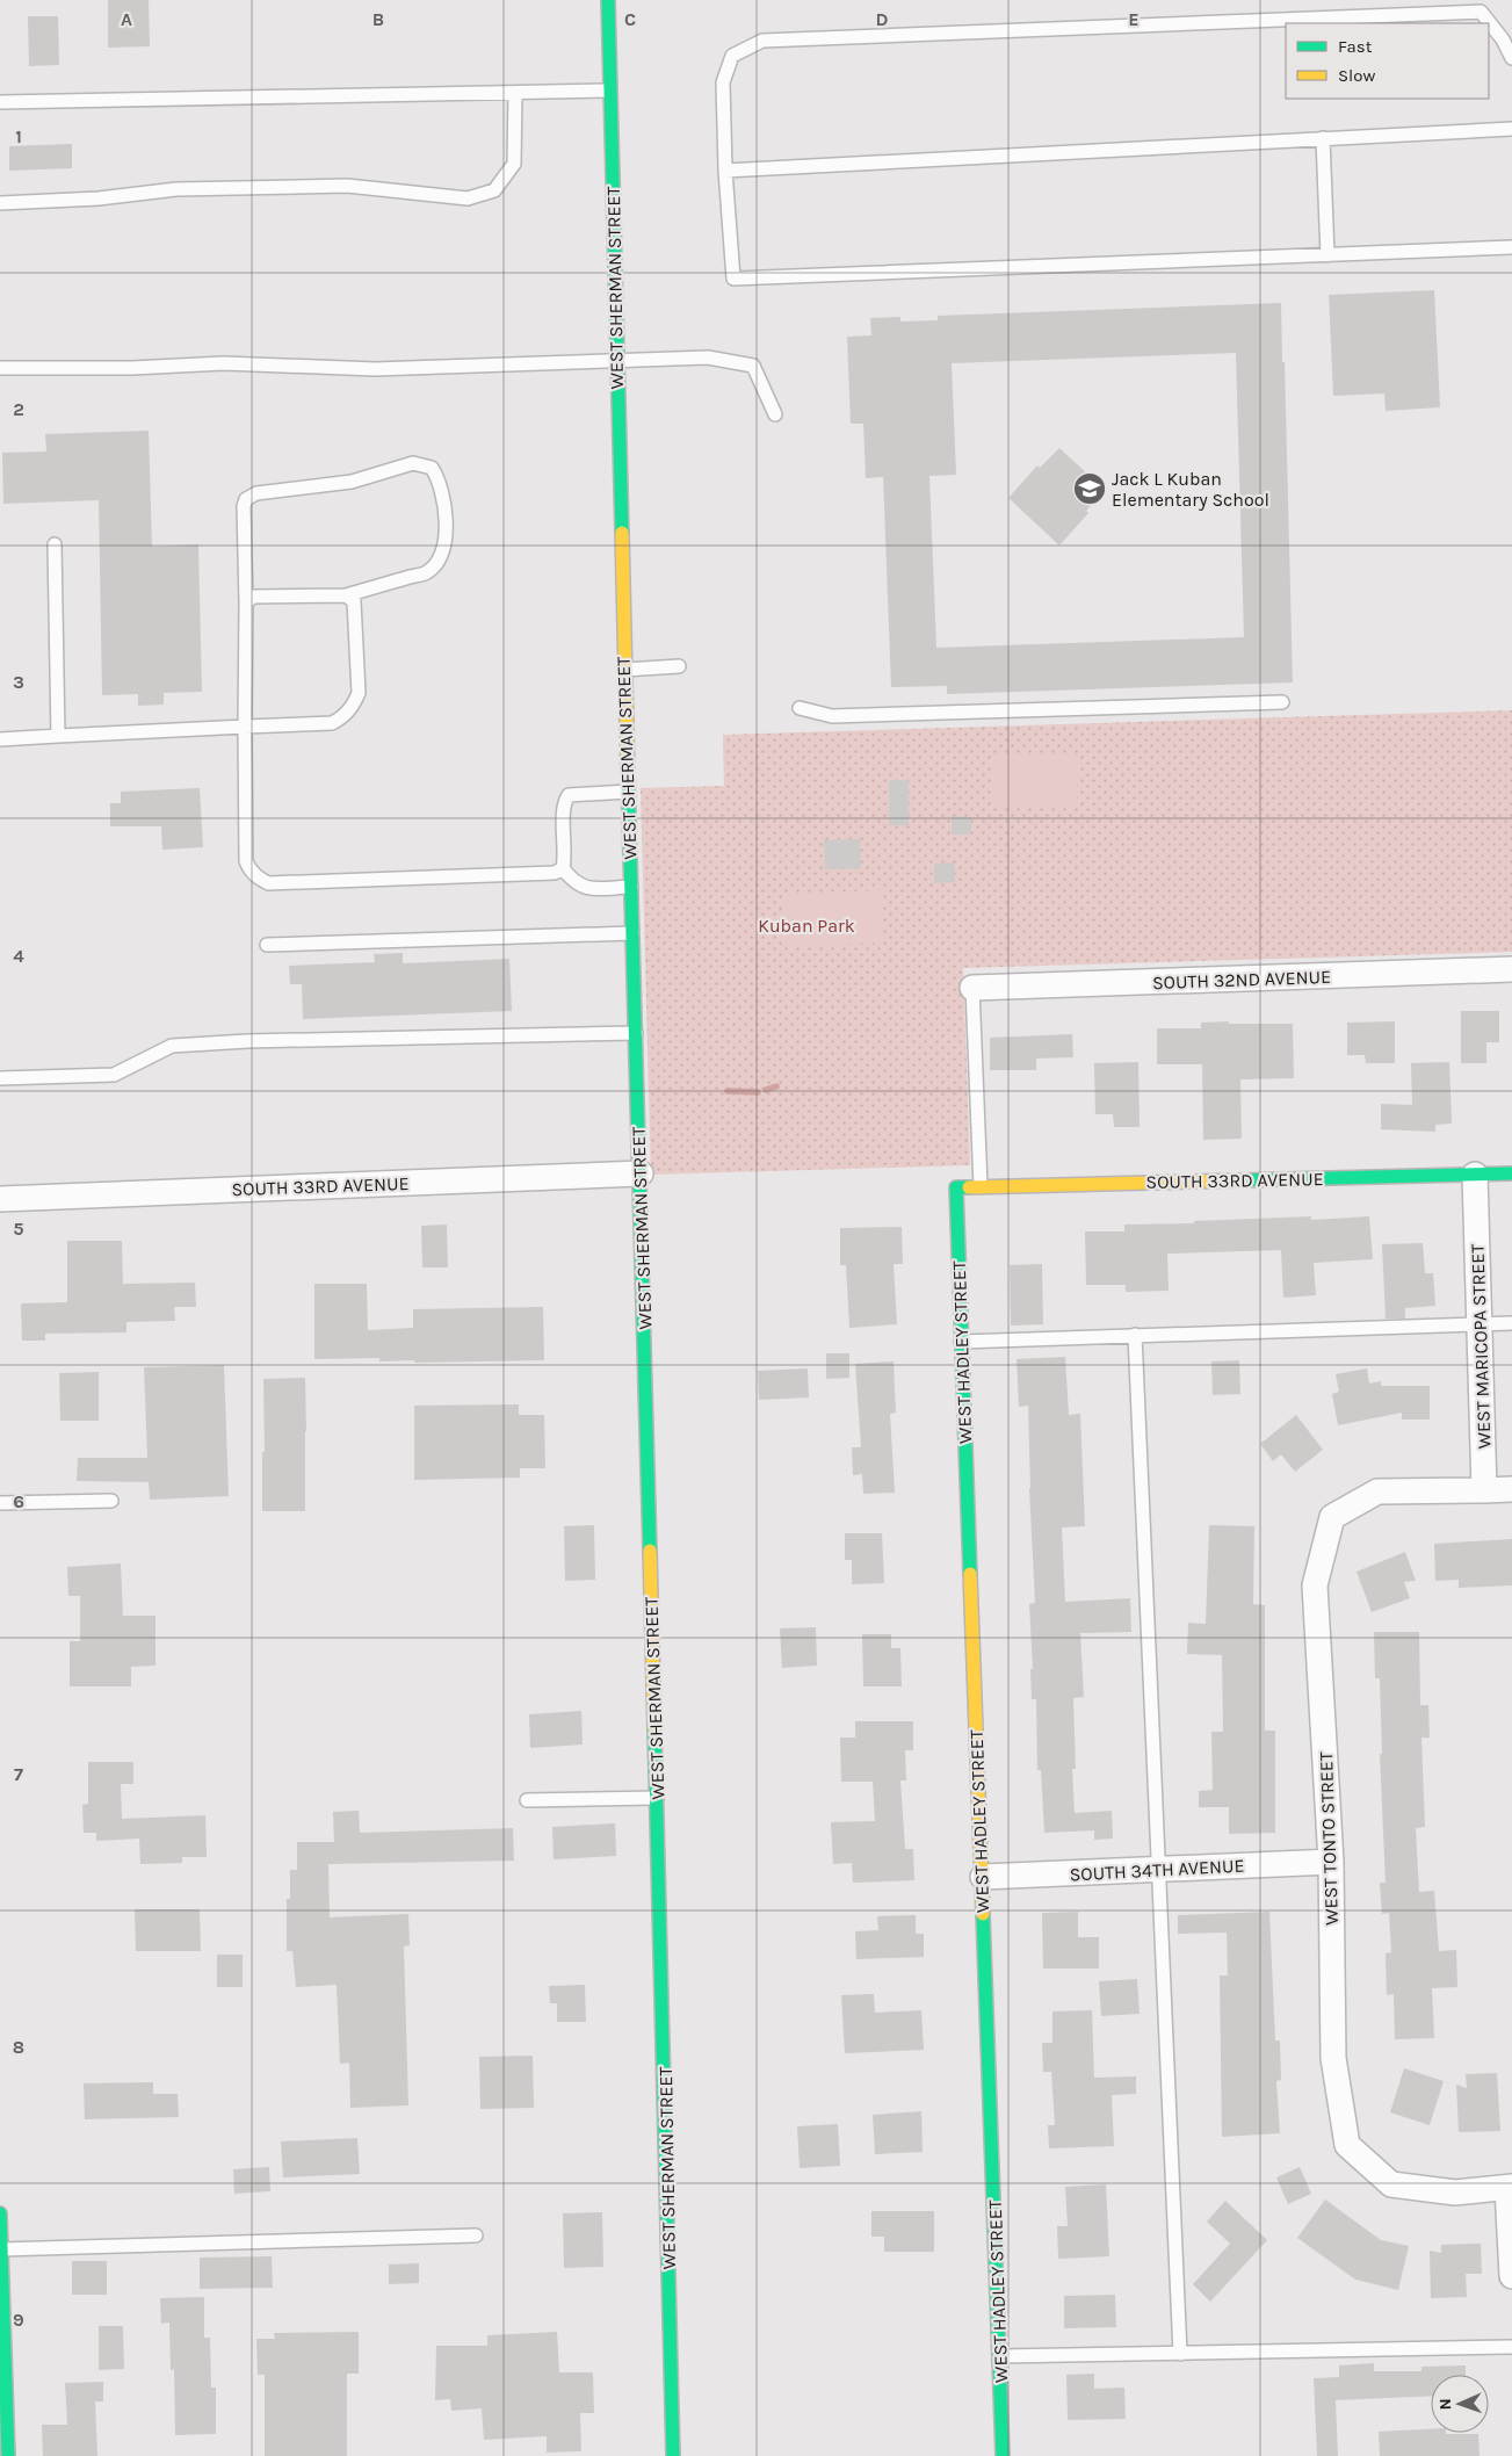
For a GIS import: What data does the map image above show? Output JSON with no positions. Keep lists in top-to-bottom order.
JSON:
{
  "streets": {
    "street": [
      "WEST SHERMAN STREET",
      "SOUTH 32ND AVENUE",
      "SOUTH 33RD AVENUE",
      "WEST MARICOPA STREET",
      "WEST HADLEY STREET",
      "WEST TONTO STREET",
      "SOUTH 34TH AVENUE"
    ]
  },
  "crossings": [
    ["WEST SHERMAN STREET", "SOUTH 33RD AVENUE"],
    ["SOUTH 33RD AVENUE", "WEST MARICOPA STREET"],
    ["SOUTH 33RD AVENUE", "WEST HADLEY STREET"],
    ["WEST MARICOPA STREET", "WEST TONTO STREET"],
    ["WEST HADLEY STREET", "SOUTH 34TH AVENUE"],
    ["WEST TONTO STREET", "SOUTH 34TH AVENUE"]
  ],
  "parks": ["Kuban Park"],
  "places": {
    "school or university": ["Jack L Kuban Elementary School"]
  },
  "legend": ["Fast", "Slow"],
  "north": "left",
  "grid": {
    "columns": [
      "A",
      "B",
      "C",
      "D",
      "E"
    ],
    "rows": [
      "1",
      "2",
      "3",
      "4",
      "5",
      "6",
      "7",
      "8",
      "9"
    ]
  }
}
